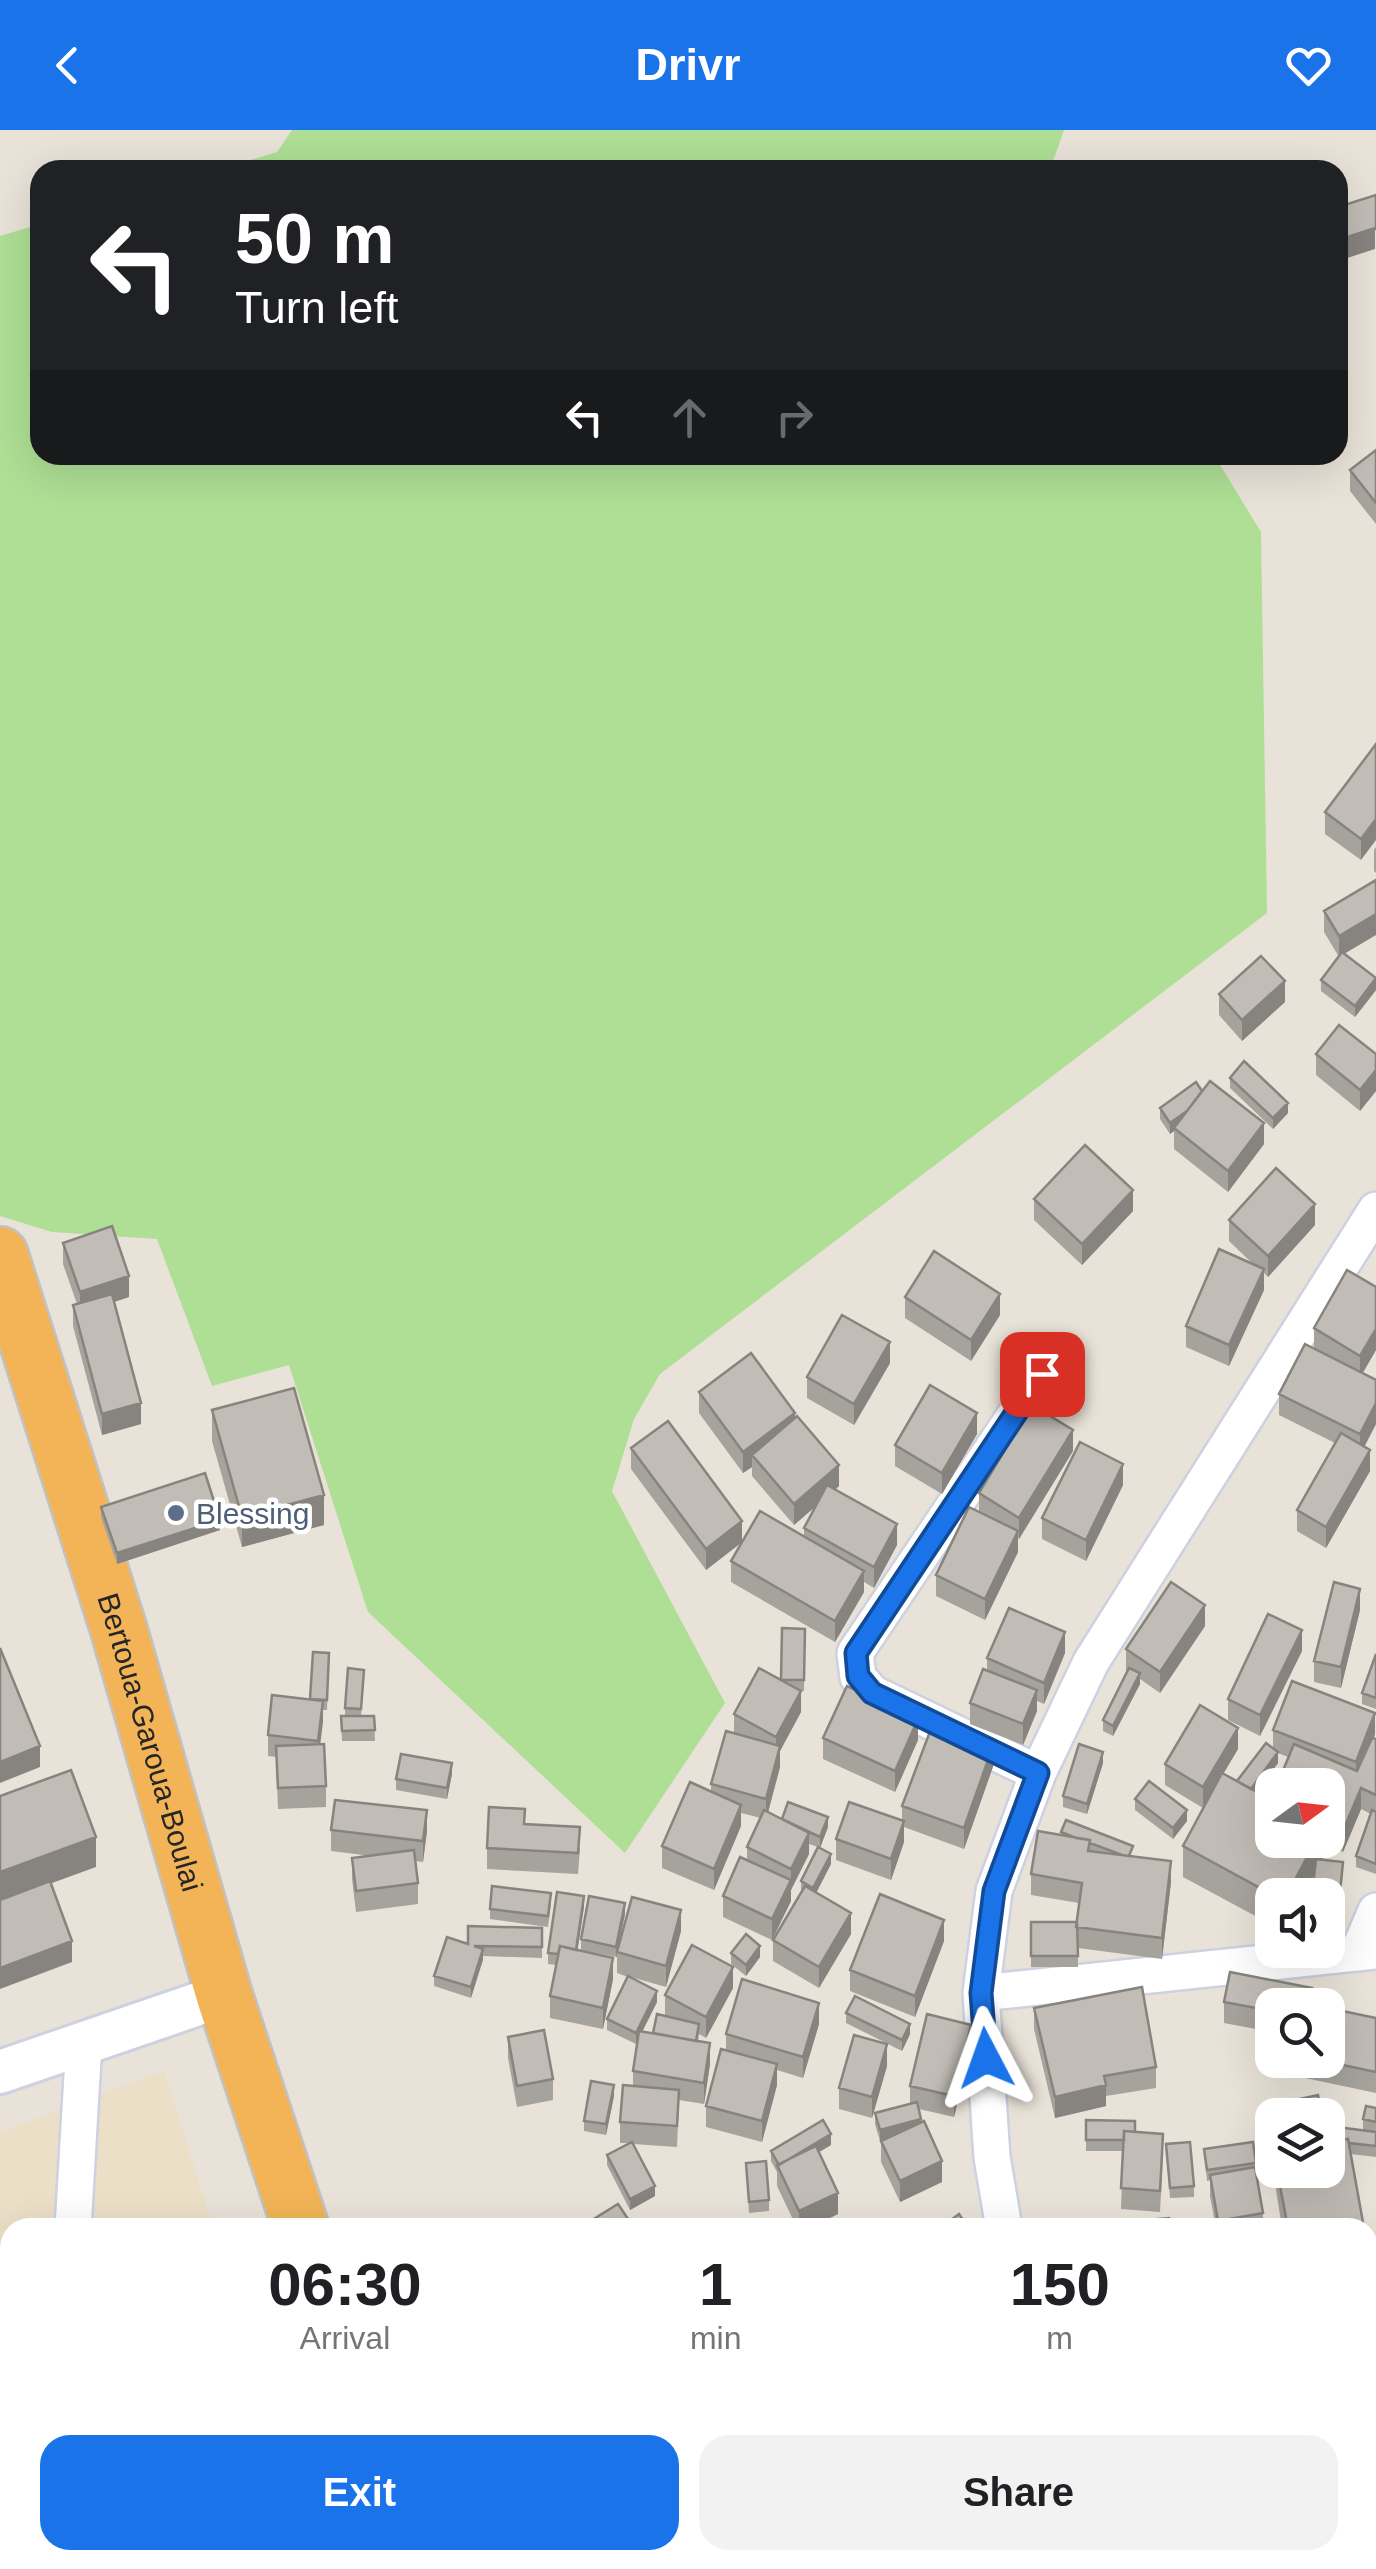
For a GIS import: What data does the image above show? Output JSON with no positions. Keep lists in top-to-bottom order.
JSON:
{
  "streets": {
    "highway": ["Bertoua-Garoua-Boulai"]
  },
  "places": ["Blessing"],
  "north": "right",
  "page": {
    "header": "Drivr",
    "turn": ["50 m", "Turn left"],
    "eta": [
      "06:30",
      "Arrival",
      "1",
      "min",
      "150",
      "m"
    ],
    "buttons": ["Exit", "Share"]
  }
}
